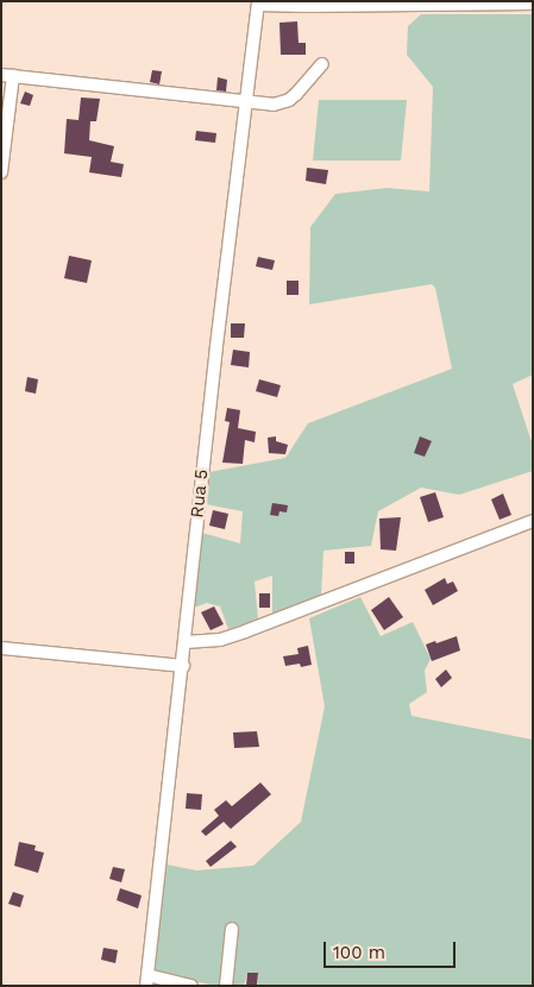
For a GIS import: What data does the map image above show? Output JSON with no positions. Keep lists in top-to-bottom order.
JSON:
{
  "streets": {
    "street": ["Rua 5"]
  },
  "scale_bar": "100 m"
}
